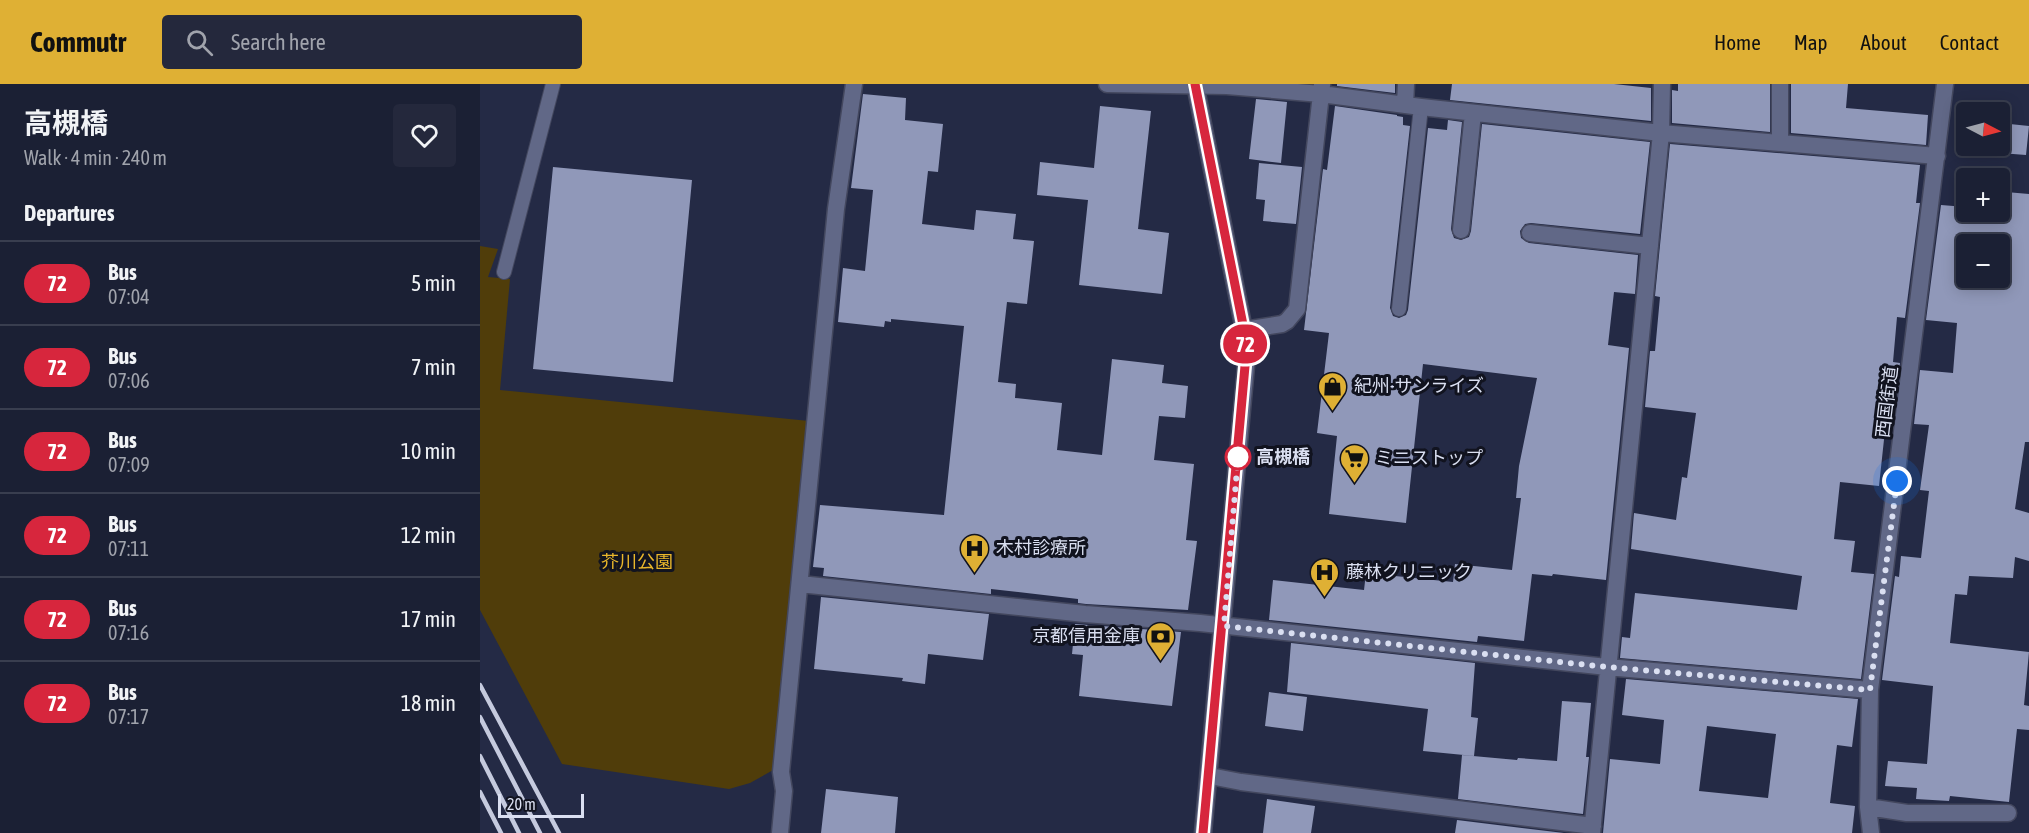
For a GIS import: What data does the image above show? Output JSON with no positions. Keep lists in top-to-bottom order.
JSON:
{
  "streets": {
    "street": ["西国街道"]
  },
  "parks": ["芥川公園"],
  "places": {
    "shop": ["紀州-サンライズ"],
    "other": ["高槻橋"],
    "supermarket": ["ミニストップ"],
    "hospital": ["木村診療所", "藤林クリニック"],
    "bank": ["京都信用金庫"]
  },
  "lines": ["bus line 72"],
  "scale_bar": "20 m",
  "north": "right",
  "page": {
    "header": "Commutr",
    "search": "Search here",
    "nav": [
      "Home",
      "Map",
      "About",
      "Contact"
    ],
    "heading": [
      ["高槻橋", "Walk · 4 min · 240 m"],
      "Departures"
    ],
    "on_map": "72",
    "map_buttons": ["+", "−"],
    "list": [
      {
        "mark": "72",
        "name": "Bus",
        "note": "07:04",
        "value": "5 min"
      },
      {
        "mark": "72",
        "name": "Bus",
        "note": "07:06",
        "value": "7 min"
      },
      {
        "mark": "72",
        "name": "Bus",
        "note": "07:09",
        "value": "10 min"
      },
      {
        "mark": "72",
        "name": "Bus",
        "note": "07:11",
        "value": "12 min"
      },
      {
        "mark": "72",
        "name": "Bus",
        "note": "07:16",
        "value": "17 min"
      },
      {
        "mark": "72",
        "name": "Bus",
        "note": "07:17",
        "value": "18 min"
      }
    ],
    "scale": "20 m"
  }
}
